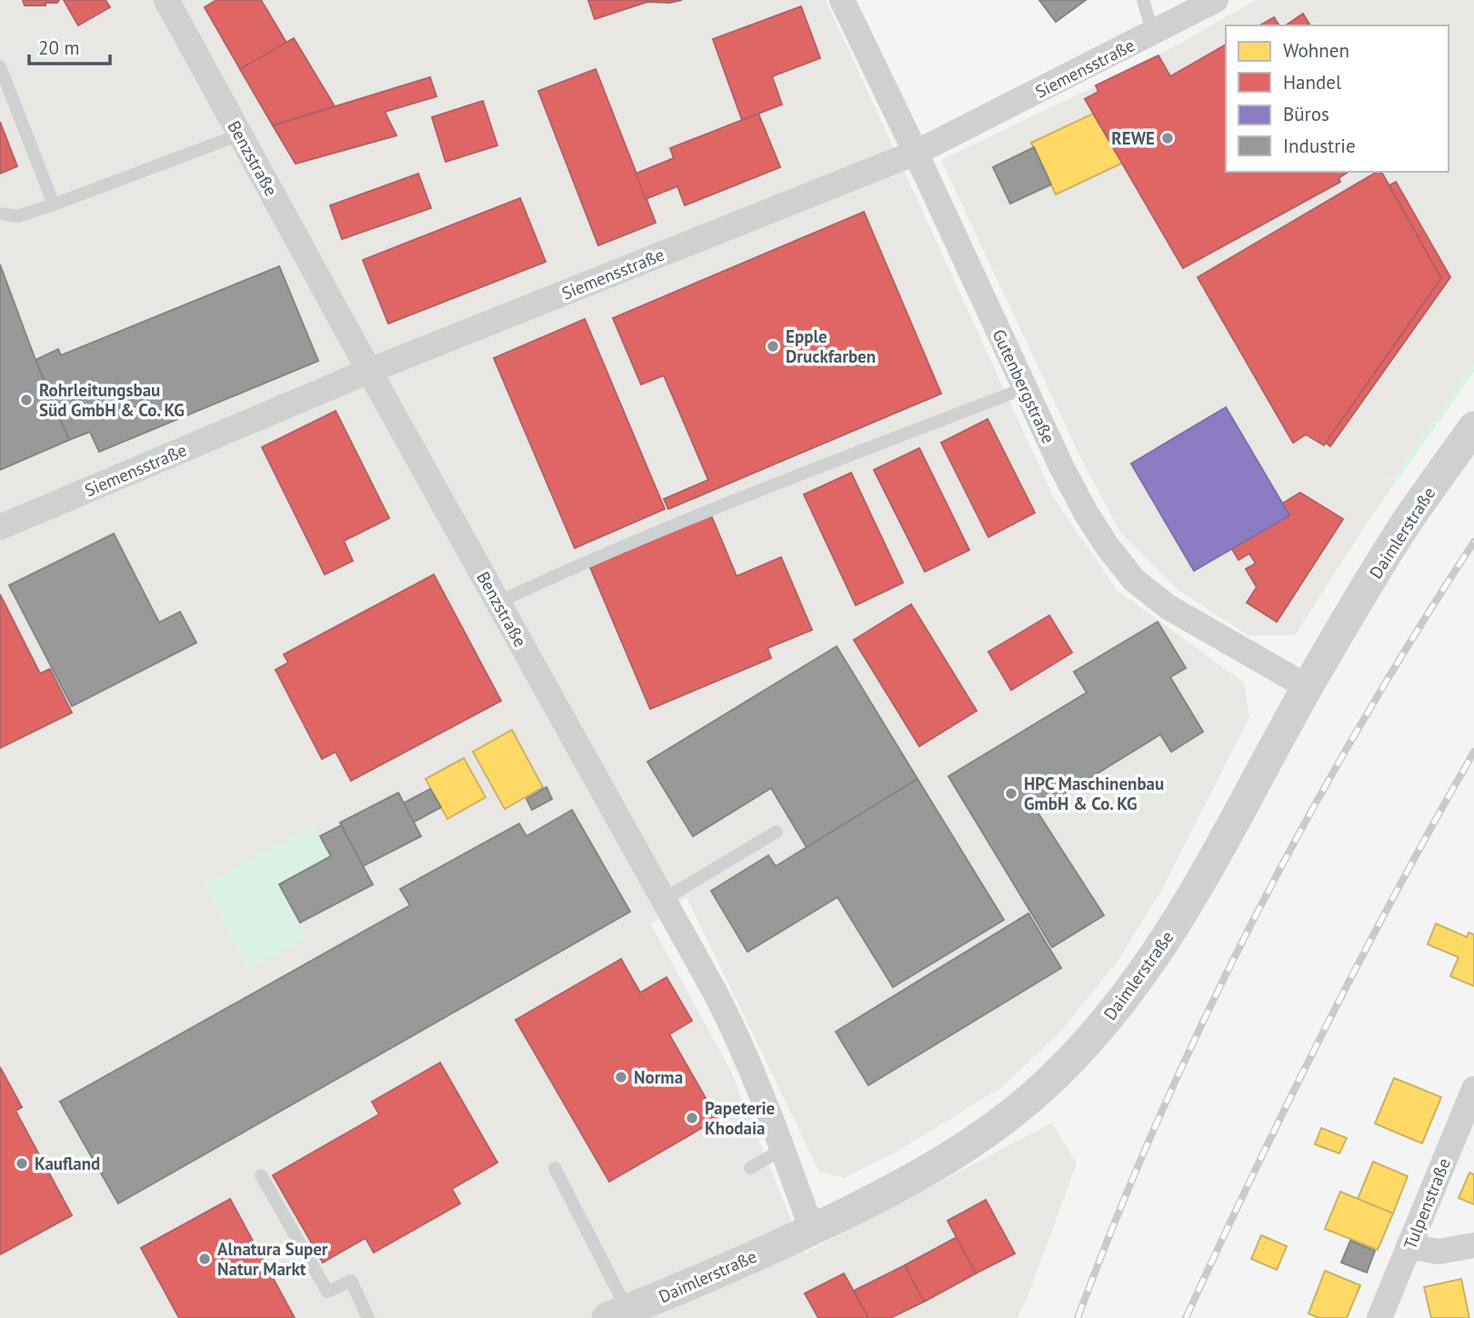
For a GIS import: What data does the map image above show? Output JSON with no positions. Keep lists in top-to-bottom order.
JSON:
{
  "streets": {
    "street": [
      "Siemensstraße",
      "Benzstraße",
      "Gutenbergstraße",
      "Daimlerstraße",
      "Tulpenstraße"
    ]
  },
  "crossings": [
    ["Siemensstraße", "Benzstraße"],
    ["Siemensstraße", "Gutenbergstraße"],
    ["Benzstraße", "Daimlerstraße"],
    ["Gutenbergstraße", "Daimlerstraße"]
  ],
  "places": [
    "REWE",
    "Epple Druckfarben",
    "Rohrleitungsbau Süd GmbH & Co. KG",
    "HPC Maschinenbau GmbH & Co. KG",
    "Norma",
    "Papeterie Khodaia",
    "Kaufland",
    "Alnatura Super Natur Markt"
  ],
  "legend": [
    "Wohnen",
    "Handel",
    "Büros",
    "Industrie"
  ],
  "scale_bar": "20 m"
}
